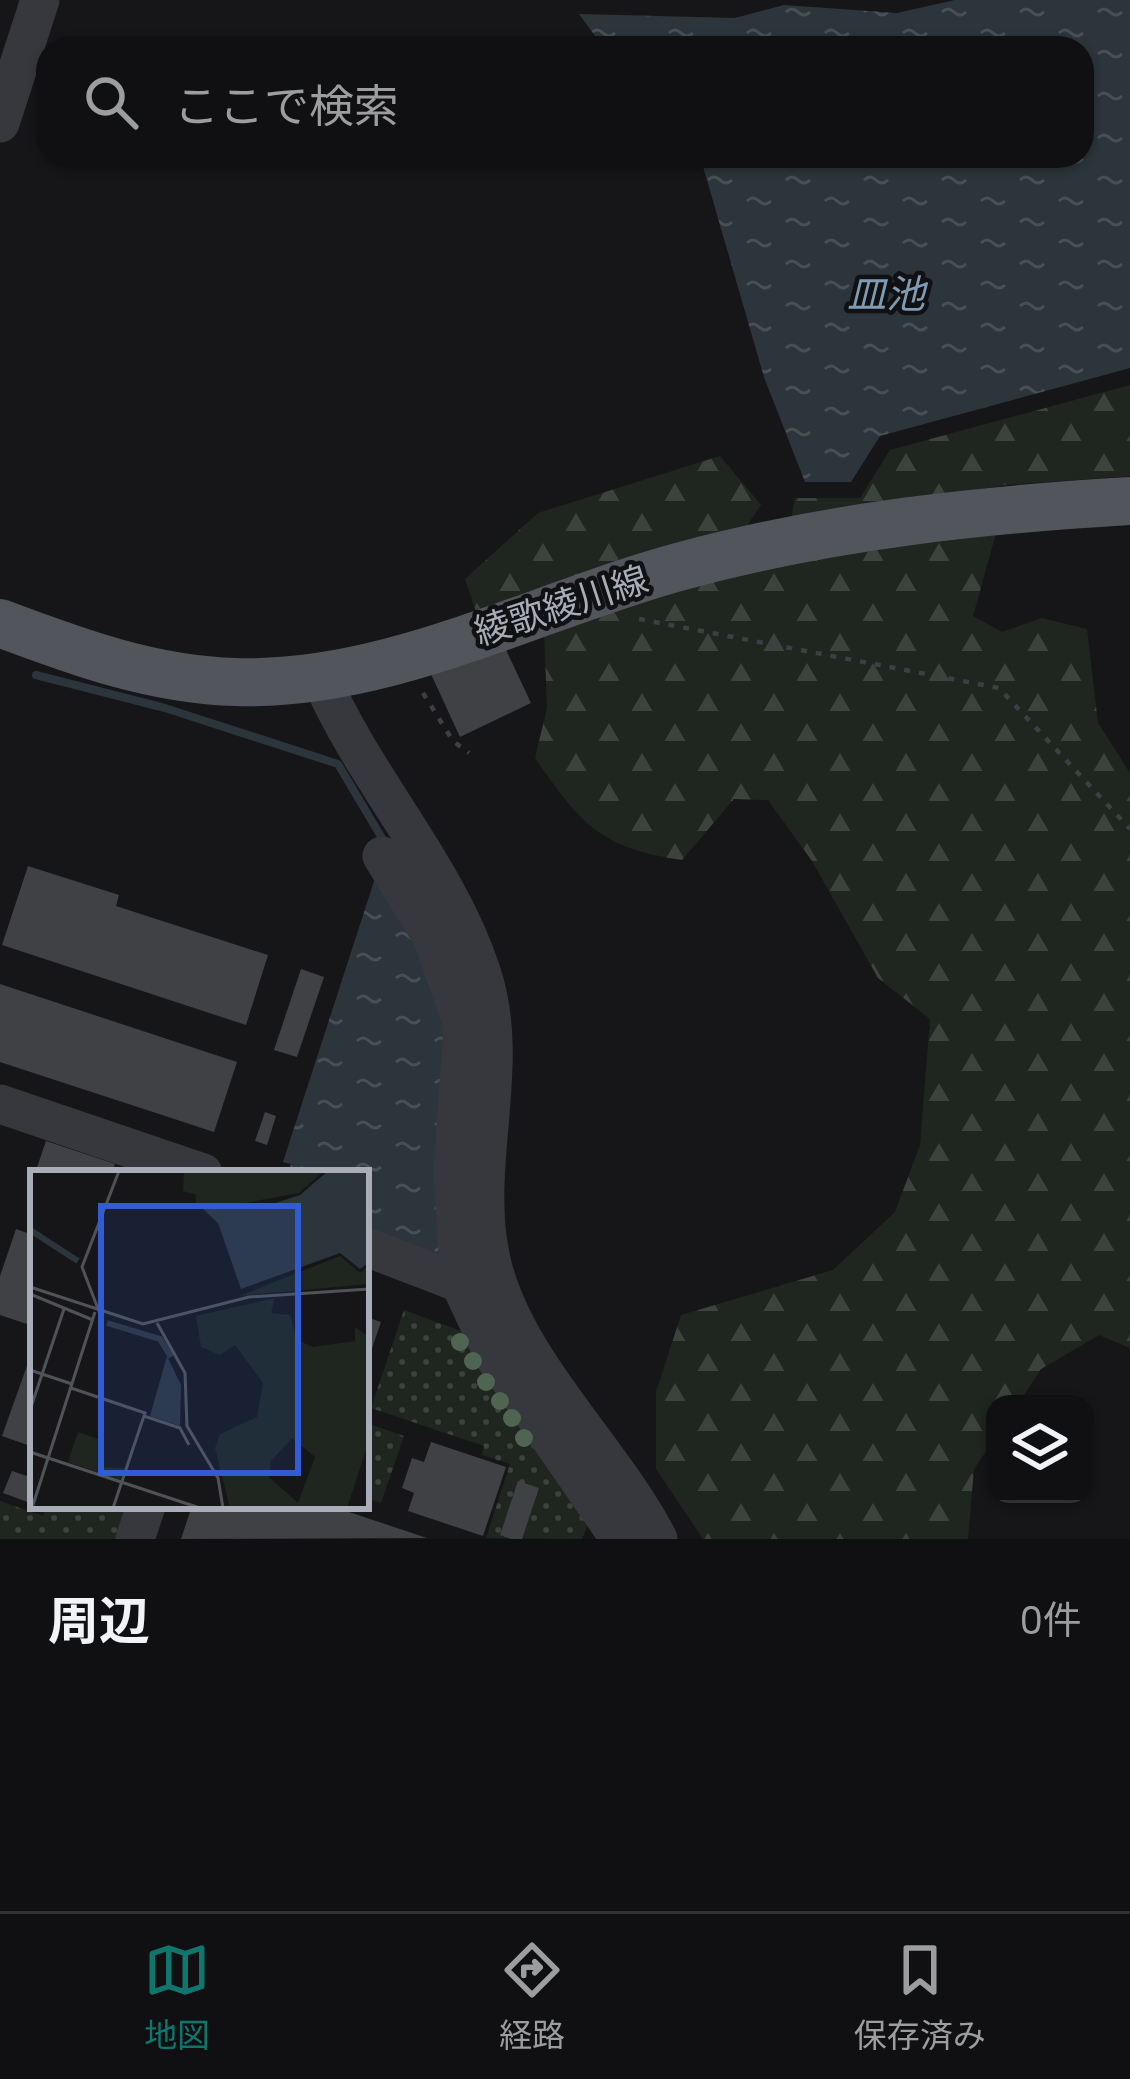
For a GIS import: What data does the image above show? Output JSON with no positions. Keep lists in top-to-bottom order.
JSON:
{
  "streets": {
    "main road": ["綾歌綾川線"]
  },
  "water": ["皿池"],
  "page": {
    "search": "ここで検索",
    "heading": ["周辺", "0件"],
    "nav": ["地図", "経路", "保存済み"]
  }
}
